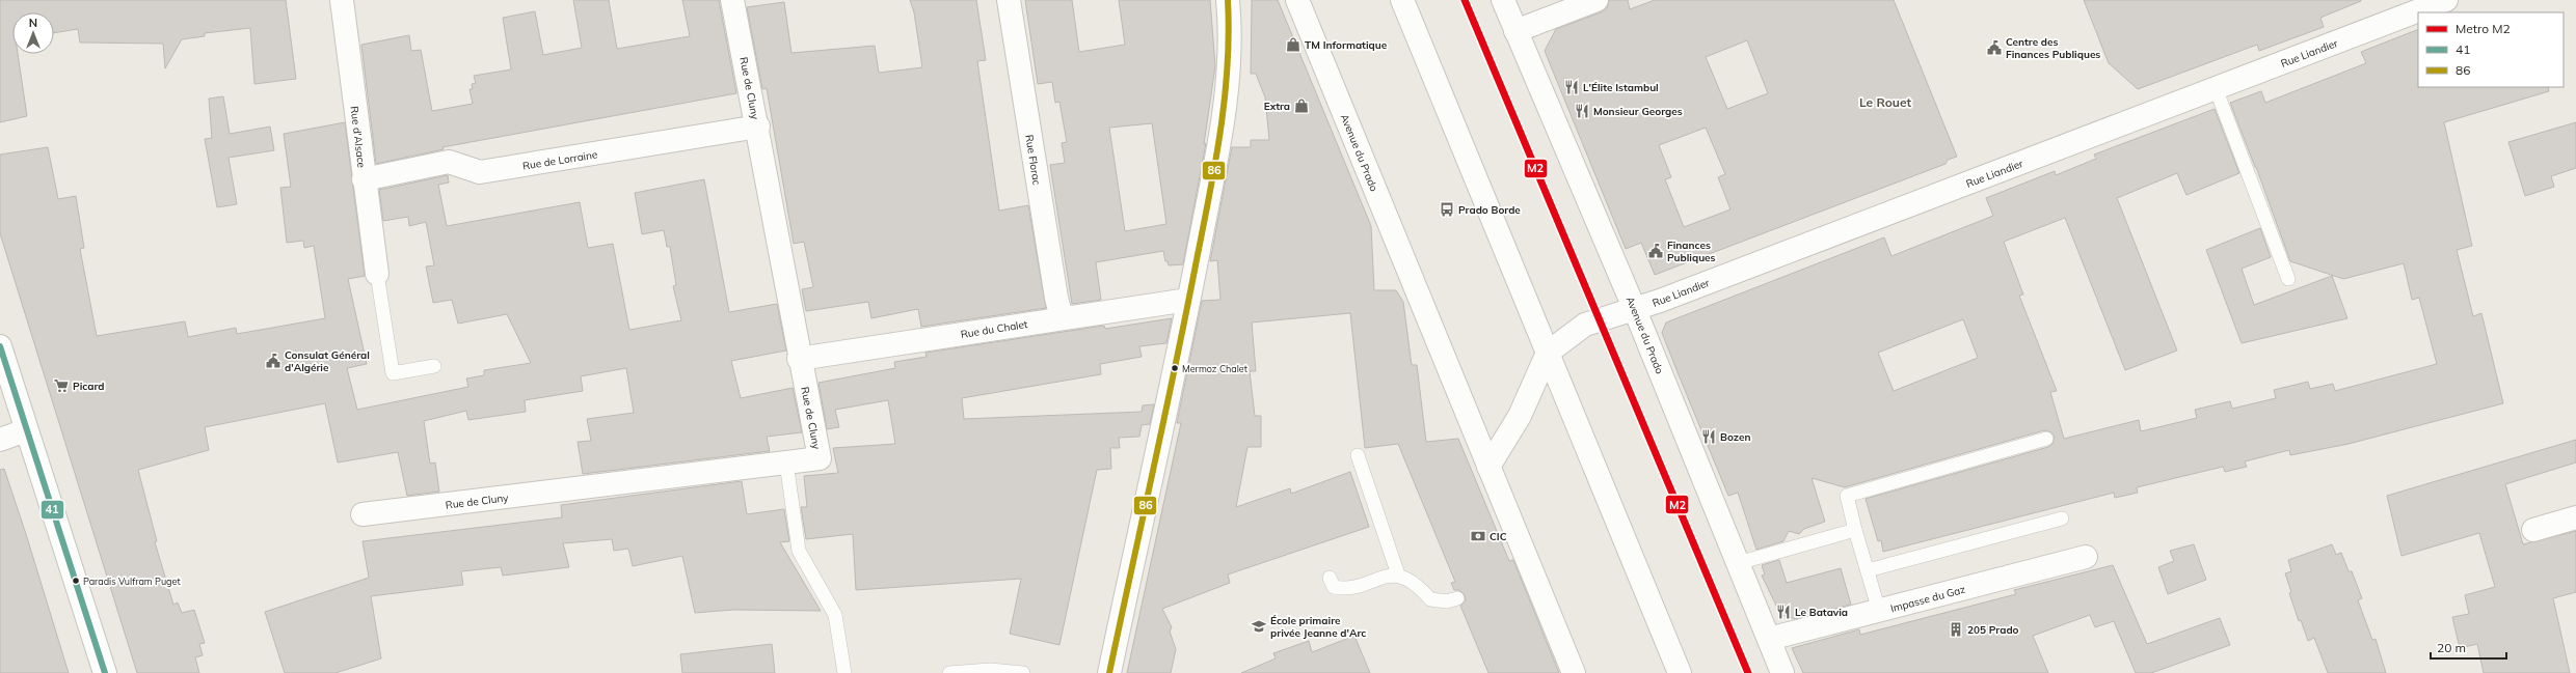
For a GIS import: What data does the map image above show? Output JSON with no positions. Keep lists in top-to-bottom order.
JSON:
{
  "streets": {
    "street": [
      "Rue Liandier",
      "Rue de Cluny",
      "Rue d'Alsace",
      "Avenue du Prado",
      "Rue de Lorraine",
      "Rue Florac",
      "Rue du Chalet",
      "Impasse du Gaz"
    ]
  },
  "crossings": [
    ["Rue Liandier", "Avenue du Prado"],
    ["Rue de Cluny", "Rue de Lorraine"],
    ["Rue de Cluny", "Rue du Chalet"],
    ["Rue d'Alsace", "Rue de Lorraine"],
    ["Avenue du Prado", "Impasse du Gaz"],
    ["Rue Florac", "Rue du Chalet"]
  ],
  "districts": ["Le Rouet"],
  "places": {
    "shop": ["TM Informatique", "Extra"],
    "public building": ["Centre des Finances Publiques", "Finances Publiques", "Consulat Général d'Algérie"],
    "restaurant": [
      "L'Élite Istambul",
      "Monsieur Georges",
      "Bozen",
      "Le Batavia"
    ],
    "bus stop": ["Prado Borde"],
    "other": ["Mermoz Chalet", "Paradis Vulfram Puget"],
    "supermarket": ["Picard"],
    "bank": ["CIC"],
    "school or university": ["École primaire privée Jeanne d'Arc"],
    "building": ["205 Prado"]
  },
  "lines": ["metro line M2", "transit line 86", "transit line 41"],
  "legend": ["Metro M2", "41", "86"],
  "scale_bar": "20 m",
  "north": "top"
}
